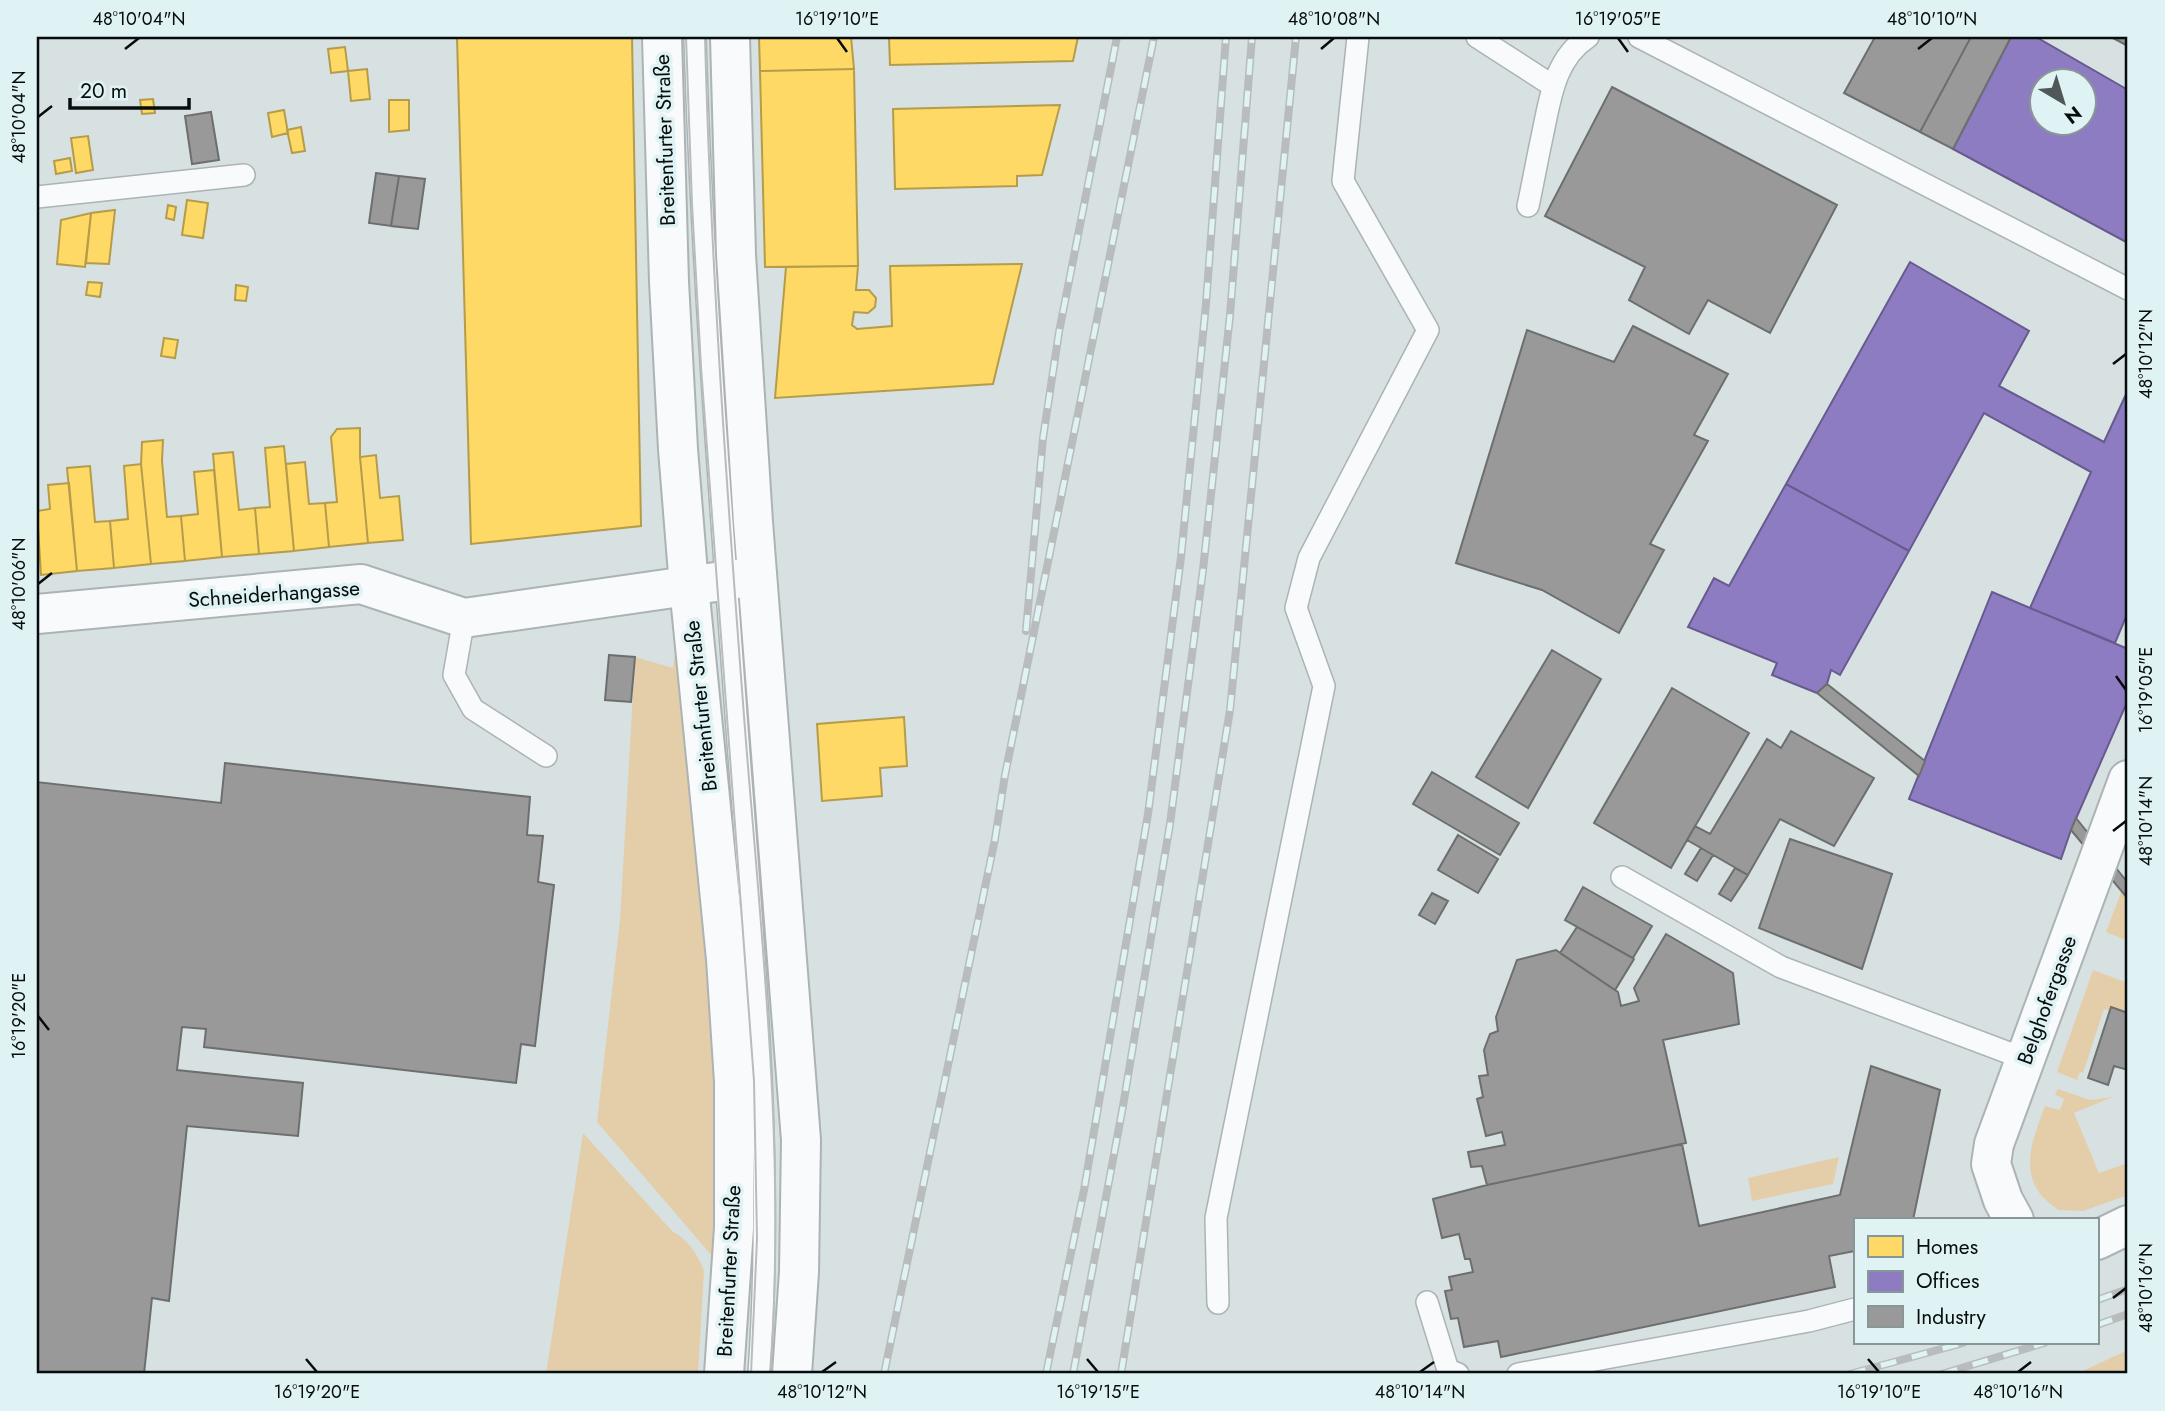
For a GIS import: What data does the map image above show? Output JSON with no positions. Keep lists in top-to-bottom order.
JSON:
{
  "streets": {
    "main road": ["Breitenfurter Straße", "Schneiderhangasse", "Belghofergasse"]
  },
  "crossings": [
    ["Breitenfurter Straße", "Schneiderhangasse"]
  ],
  "legend": ["Homes", "Offices", "Industry"],
  "scale_bar": "20 m",
  "north": "bottom right",
  "coordinates": [
    "48°10'04\"N",
    "16°19'10\"E",
    "48°10'08\"N",
    "16°19'05\"E",
    "48°10'10\"N",
    "48°10'12\"N",
    "48°10'06\"N",
    "48°10'14\"N",
    "16°19'20\"E",
    "48°10'16\"N",
    "16°19'15\"E"
  ]
}
